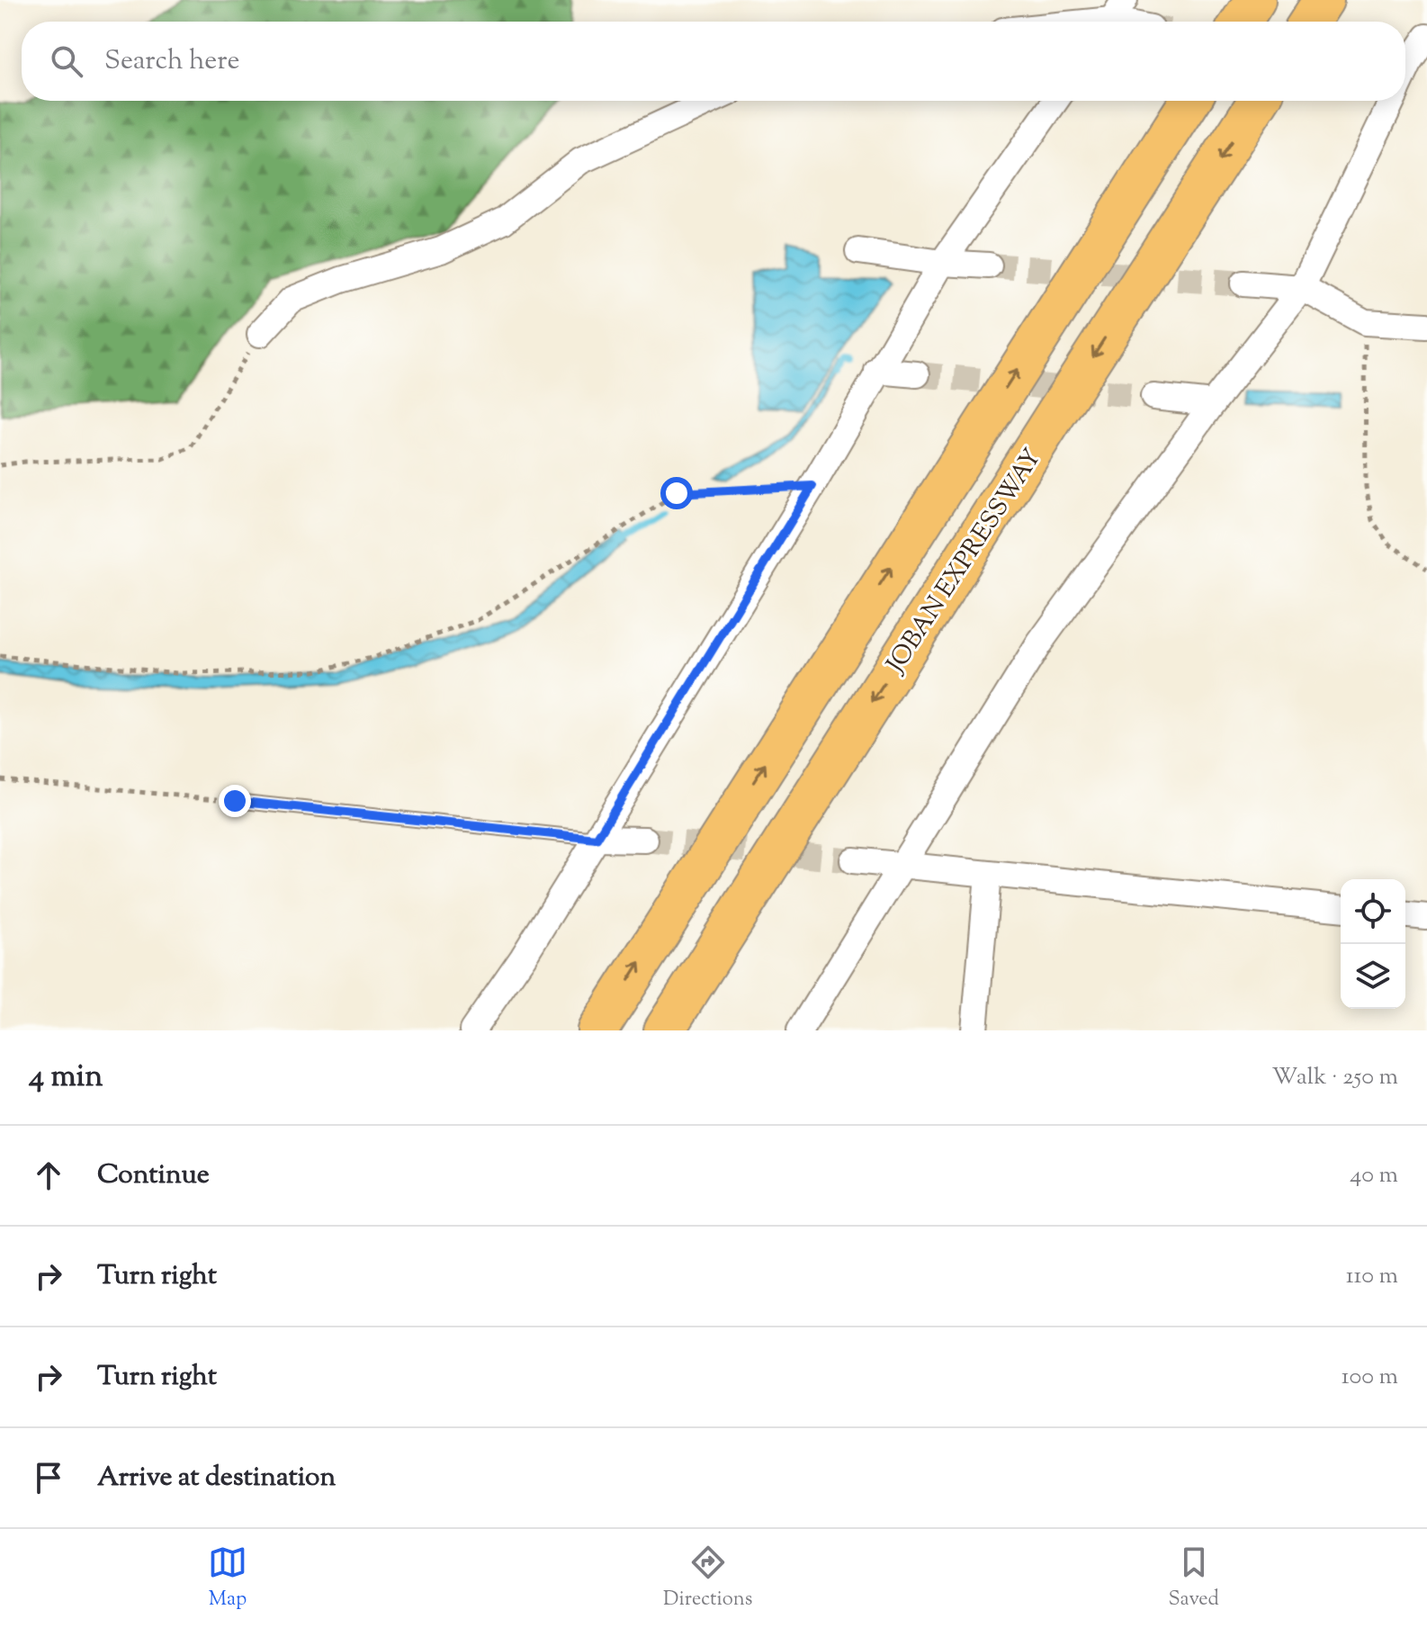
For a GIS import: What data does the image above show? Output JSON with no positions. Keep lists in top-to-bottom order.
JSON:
{
  "streets": {
    "highway": ["JOBAN EXPRESSWAY"]
  },
  "page": {
    "search": "Search here",
    "heading": ["4 min", "Walk · 250 m"],
    "list": [
      ["Continue", "40 m"],
      ["Turn right", "110 m"],
      ["Turn right", "100 m"],
      "Arrive at destination"
    ],
    "nav": ["Map", "Directions", "Saved"]
  }
}
